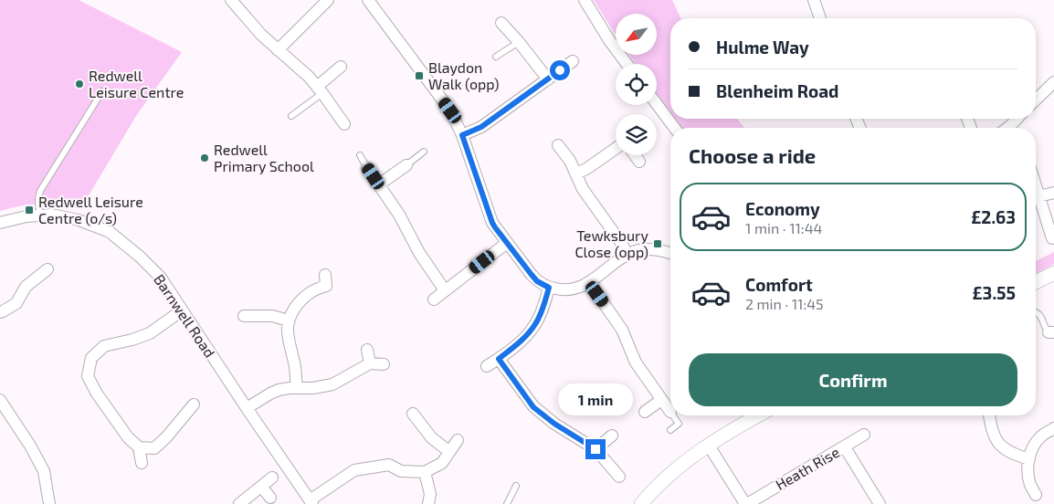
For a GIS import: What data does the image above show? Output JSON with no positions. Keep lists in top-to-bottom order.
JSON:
{
  "streets": {
    "street": ["Barnwell Road", "Heath Rise"]
  },
  "places": {
    "transit": ["Blaydon Walk (opp)", "Redwell Leisure Centre (o/s)", "Tewksbury Close (opp)"],
    "other": ["Redwell Leisure Centre", "Redwell Primary School"]
  },
  "north": "bottom left",
  "page": {
    "banner": ["Hulme Way", "Blenheim Road"],
    "heading": "Choose a ride",
    "list": [
      {
        "name": "Economy",
        "note": "1 min · 11:44",
        "value": "£2.63"
      },
      {
        "name": "Comfort",
        "note": "2 min · 11:45",
        "value": "£3.55"
      }
    ],
    "buttons": "Confirm",
    "bubble": "1 min"
  }
}
